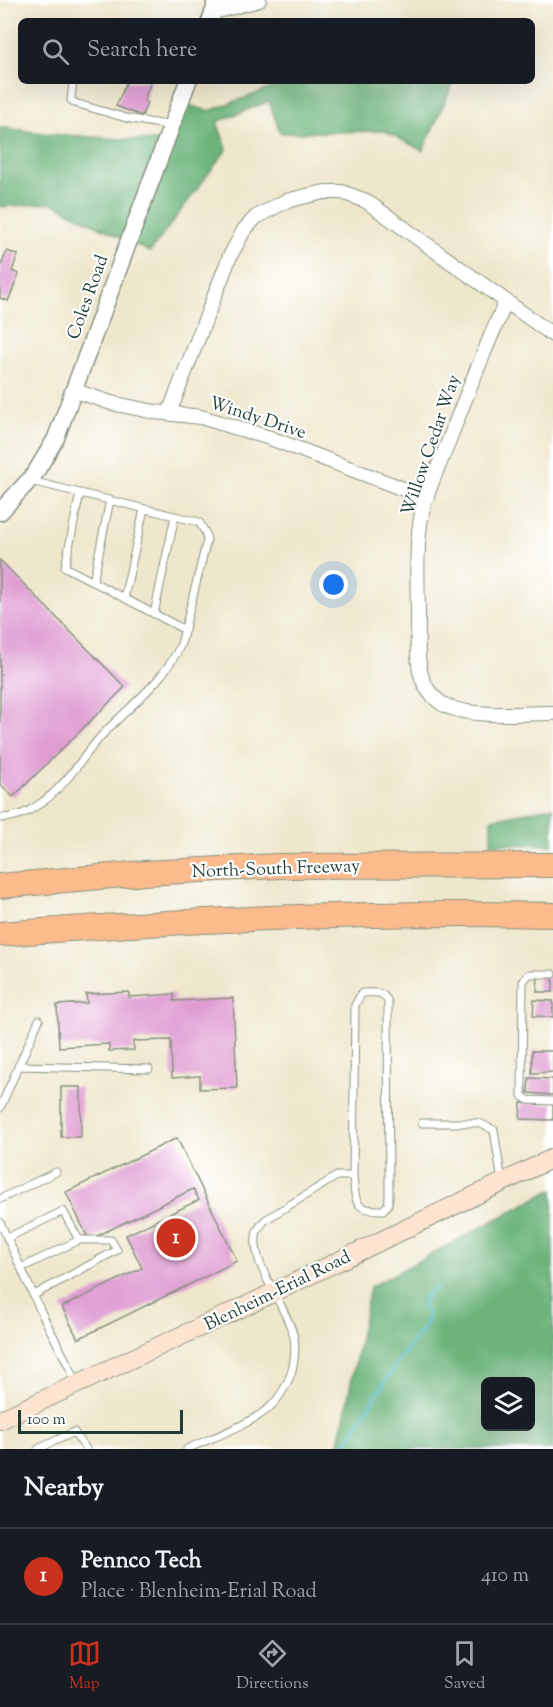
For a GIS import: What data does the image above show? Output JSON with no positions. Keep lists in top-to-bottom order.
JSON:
{
  "streets": {
    "highway": ["North-South Freeway"],
    "main road": ["Blenheim-Erial Road"],
    "street": ["Coles Road", "Windy Drive", "Willow Cedar Way"]
  },
  "crossings": [
    ["Coles Road", "Windy Drive"],
    ["Windy Drive", "Willow Cedar Way"]
  ],
  "scale_bar": "100 m",
  "page": {
    "search": "Search here",
    "pins": "1",
    "scale": "100 m",
    "heading": "Nearby",
    "list": [
      {
        "mark": "1",
        "name": "Pennco Tech",
        "note": "Place · Blenheim-Erial Road",
        "value": "410 m"
      }
    ],
    "nav": ["Map", "Directions", "Saved"]
  }
}
